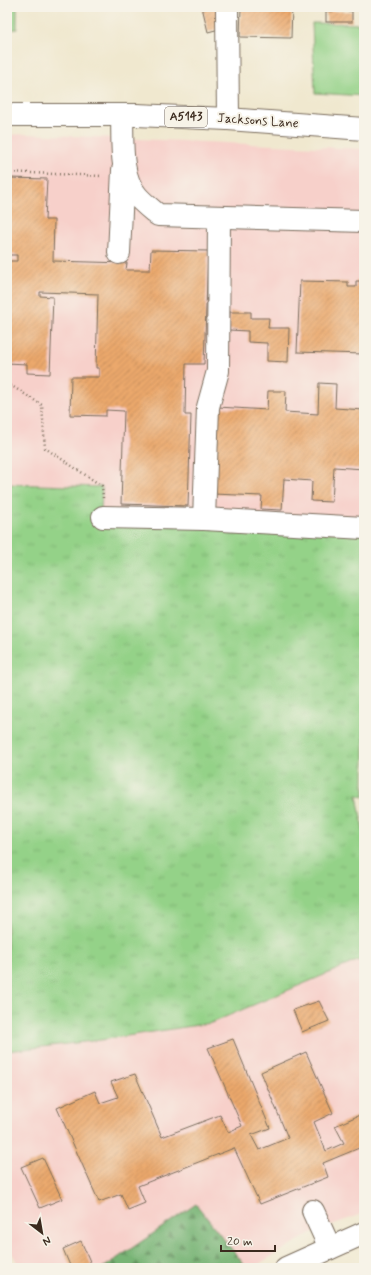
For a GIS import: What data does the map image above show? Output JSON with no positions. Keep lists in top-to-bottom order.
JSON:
{
  "streets": {
    "main road": ["A5143", "Jacksons Lane"]
  },
  "scale_bar": "20 m",
  "north": "bottom right"
}
